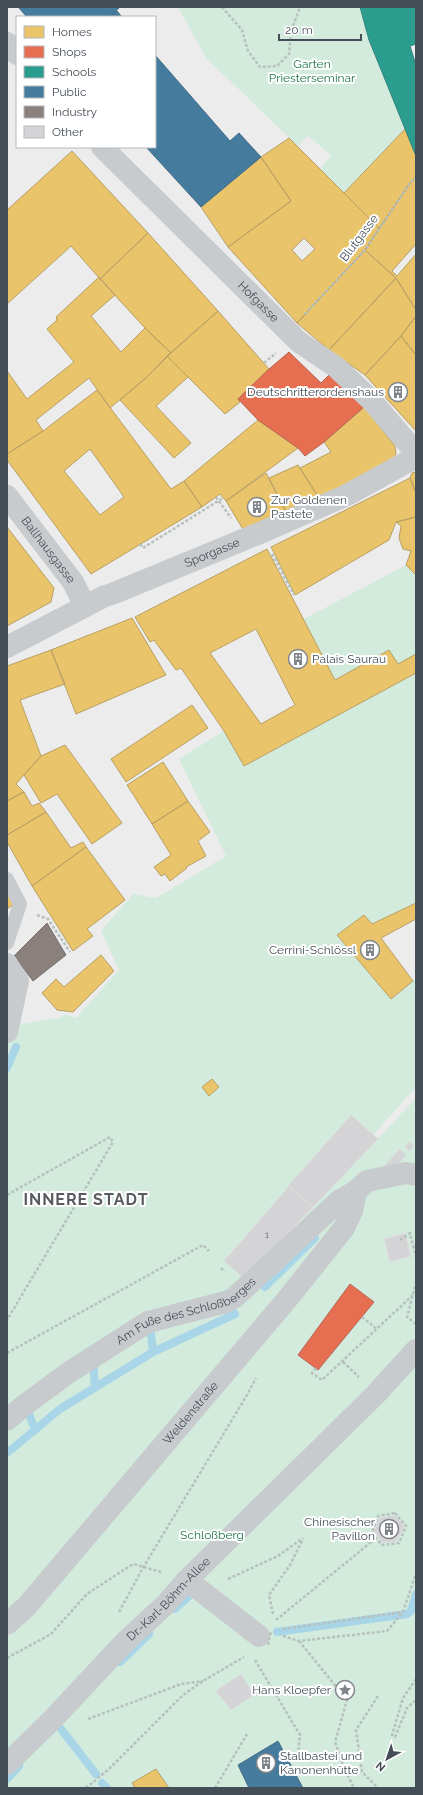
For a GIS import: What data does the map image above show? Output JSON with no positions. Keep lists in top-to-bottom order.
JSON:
{
  "streets": {
    "street": [
      "Hofgasse",
      "Ballhausgasse",
      "Sporgasse",
      "Am Fuße des Schloßberges",
      "Weldenstraße",
      "Dr.-Karl-Böhm-Allee"
    ],
    "path": ["Blutgasse"]
  },
  "crossings": [
    ["Hofgasse", "Sporgasse"],
    ["Ballhausgasse", "Sporgasse"],
    ["Am Fuße des Schloßberges", "Weldenstraße"]
  ],
  "districts": ["INNERE STADT"],
  "parks": ["Garten Priesterseminar", "Schloßberg"],
  "places": {
    "building": [
      "Deutschritterordenshaus",
      "Zur Goldenen Pastete",
      "Palais Saurau",
      "Cerrini-Schlössl",
      "Chinesischer Pavillon",
      "Stallbastei und Kanonenhütte"
    ],
    "place": ["Hans Kloepfer"]
  },
  "house_numbers": ["1"],
  "legend": [
    "Homes",
    "Shops",
    "Schools",
    "Public",
    "Industry",
    "Other"
  ],
  "scale_bar": "20 m",
  "north": "bottom left"
}
